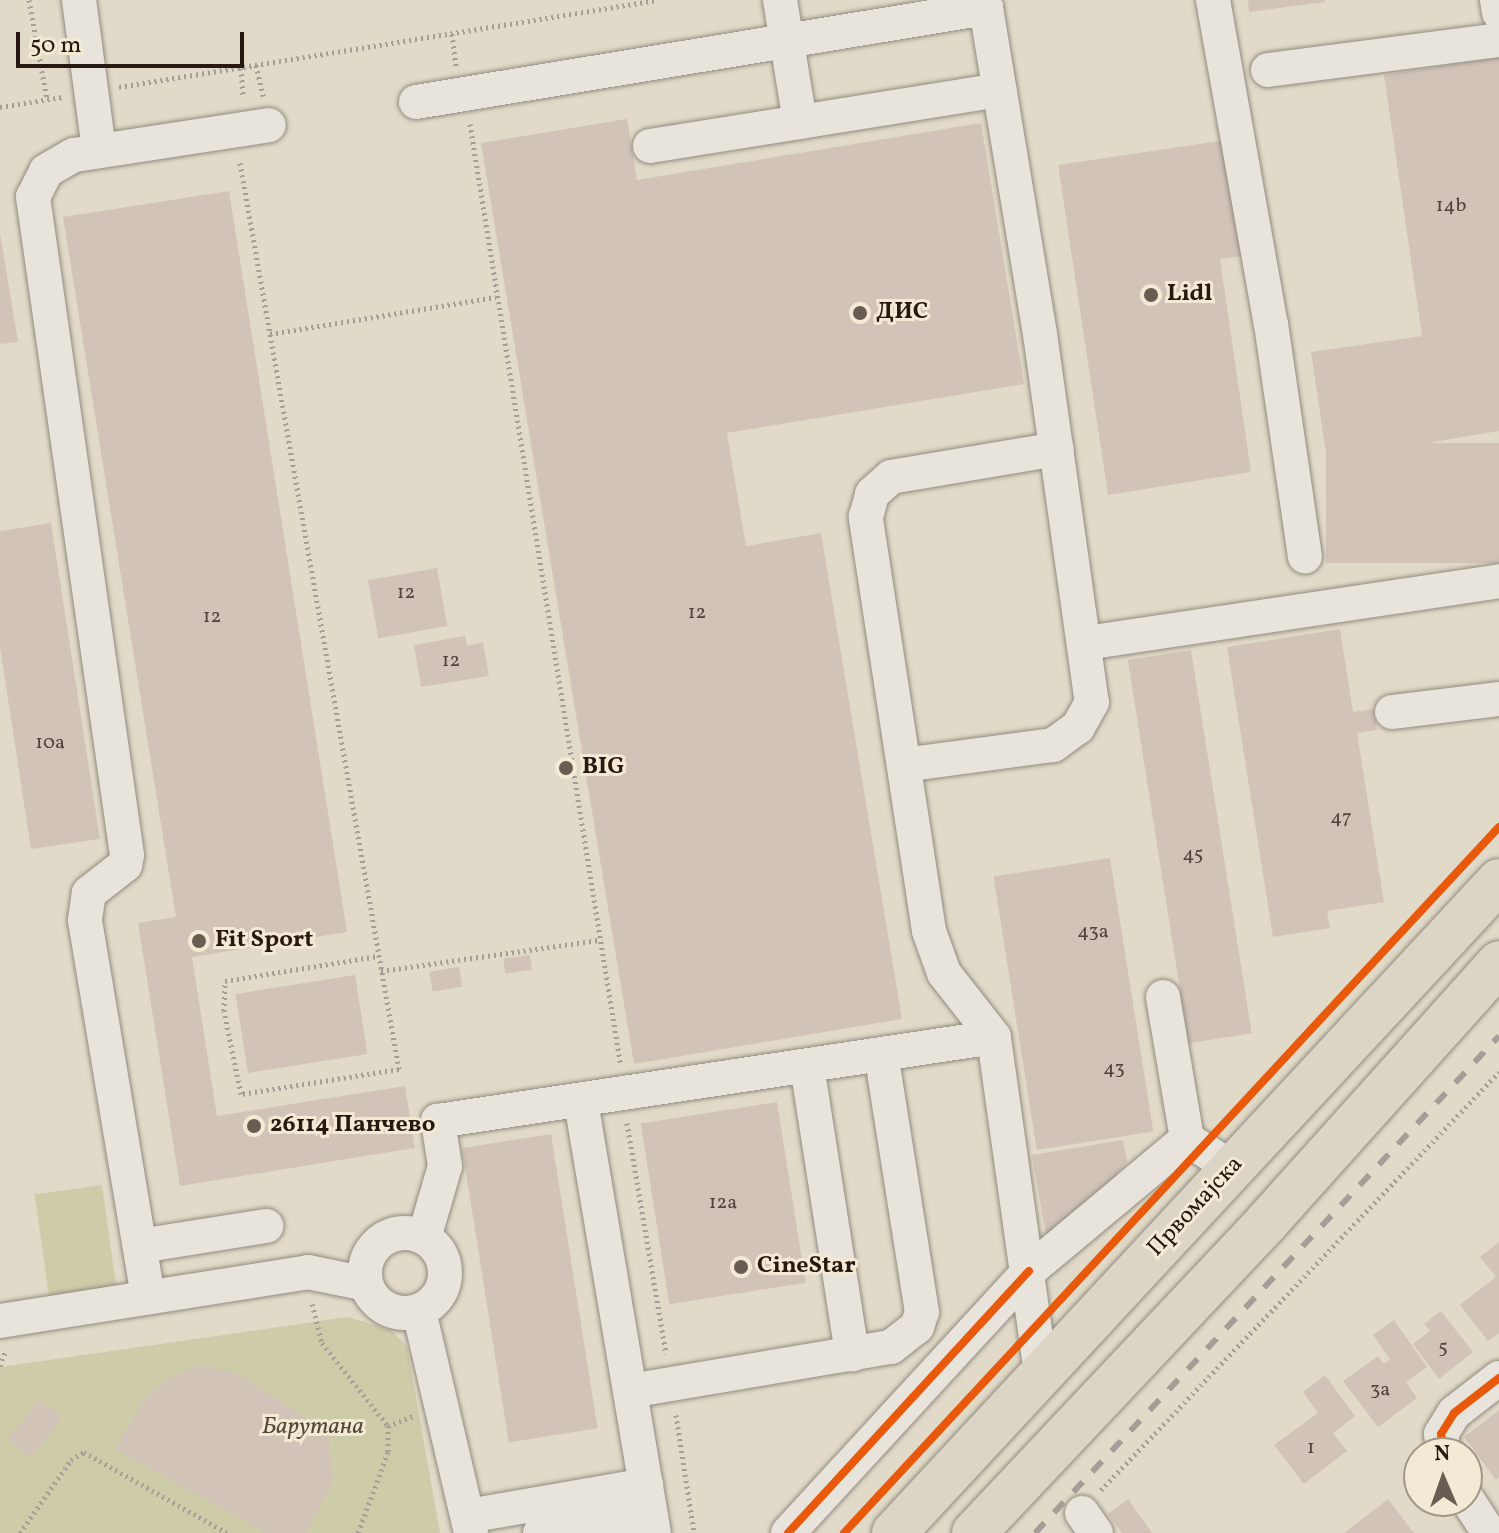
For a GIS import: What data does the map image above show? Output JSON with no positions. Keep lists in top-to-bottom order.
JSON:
{
  "streets": {
    "main road": ["Првомајска"]
  },
  "parks": ["Барутана"],
  "places": [
    "Lidl",
    "ДИС",
    "BIG",
    "Fit Sport",
    "26114 Панчево",
    "CineStar"
  ],
  "house_numbers": [
    "14b",
    "12",
    "12",
    "12",
    "12",
    "10a",
    "47",
    "45",
    "43a",
    "43",
    "12a",
    "5",
    "3a",
    "1"
  ],
  "scale_bar": "50 m",
  "north": "top"
}
